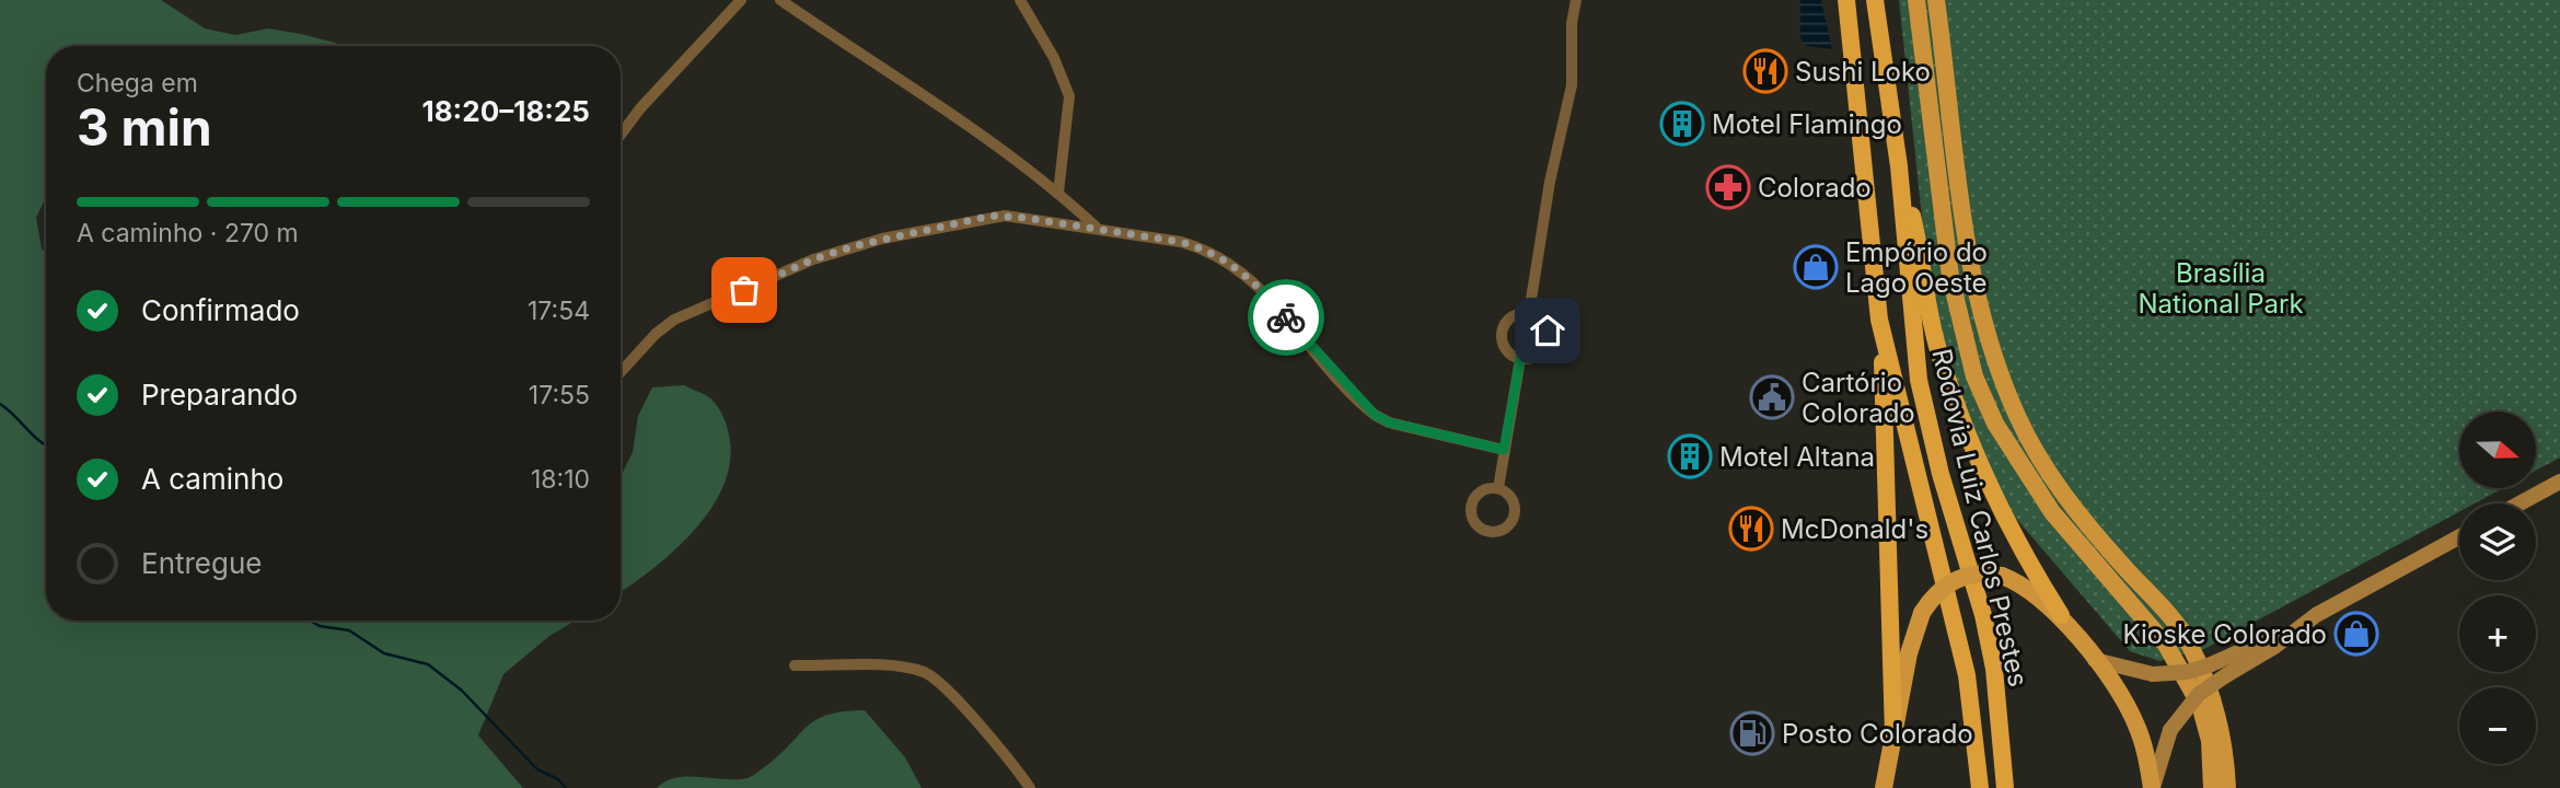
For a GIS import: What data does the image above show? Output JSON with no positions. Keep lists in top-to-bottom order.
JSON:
{
  "streets": {
    "highway": ["Rodovia Luiz Carlos Prestes"]
  },
  "parks": ["Brasília National Park"],
  "places": {
    "restaurant": ["Sushi Loko", "McDonald's"],
    "building": ["Motel Flamingo", "Motel Altana"],
    "pharmacy": ["Colorado"],
    "shop": ["Empório do Lago Oeste", "Kioske Colorado"],
    "public building": ["Cartório Colorado"],
    "fuel station": ["Posto Colorado"]
  },
  "north": "right",
  "page": {
    "heading": ["3 min", "Chega em", "18:20–18:25"],
    "bar": "A caminho · 270 m",
    "list": [
      ["Confirmado", "17:54"],
      ["Preparando", "17:55"],
      ["A caminho", "18:10"],
      "Entregue"
    ],
    "map_buttons": ["+", "−"]
  }
}
